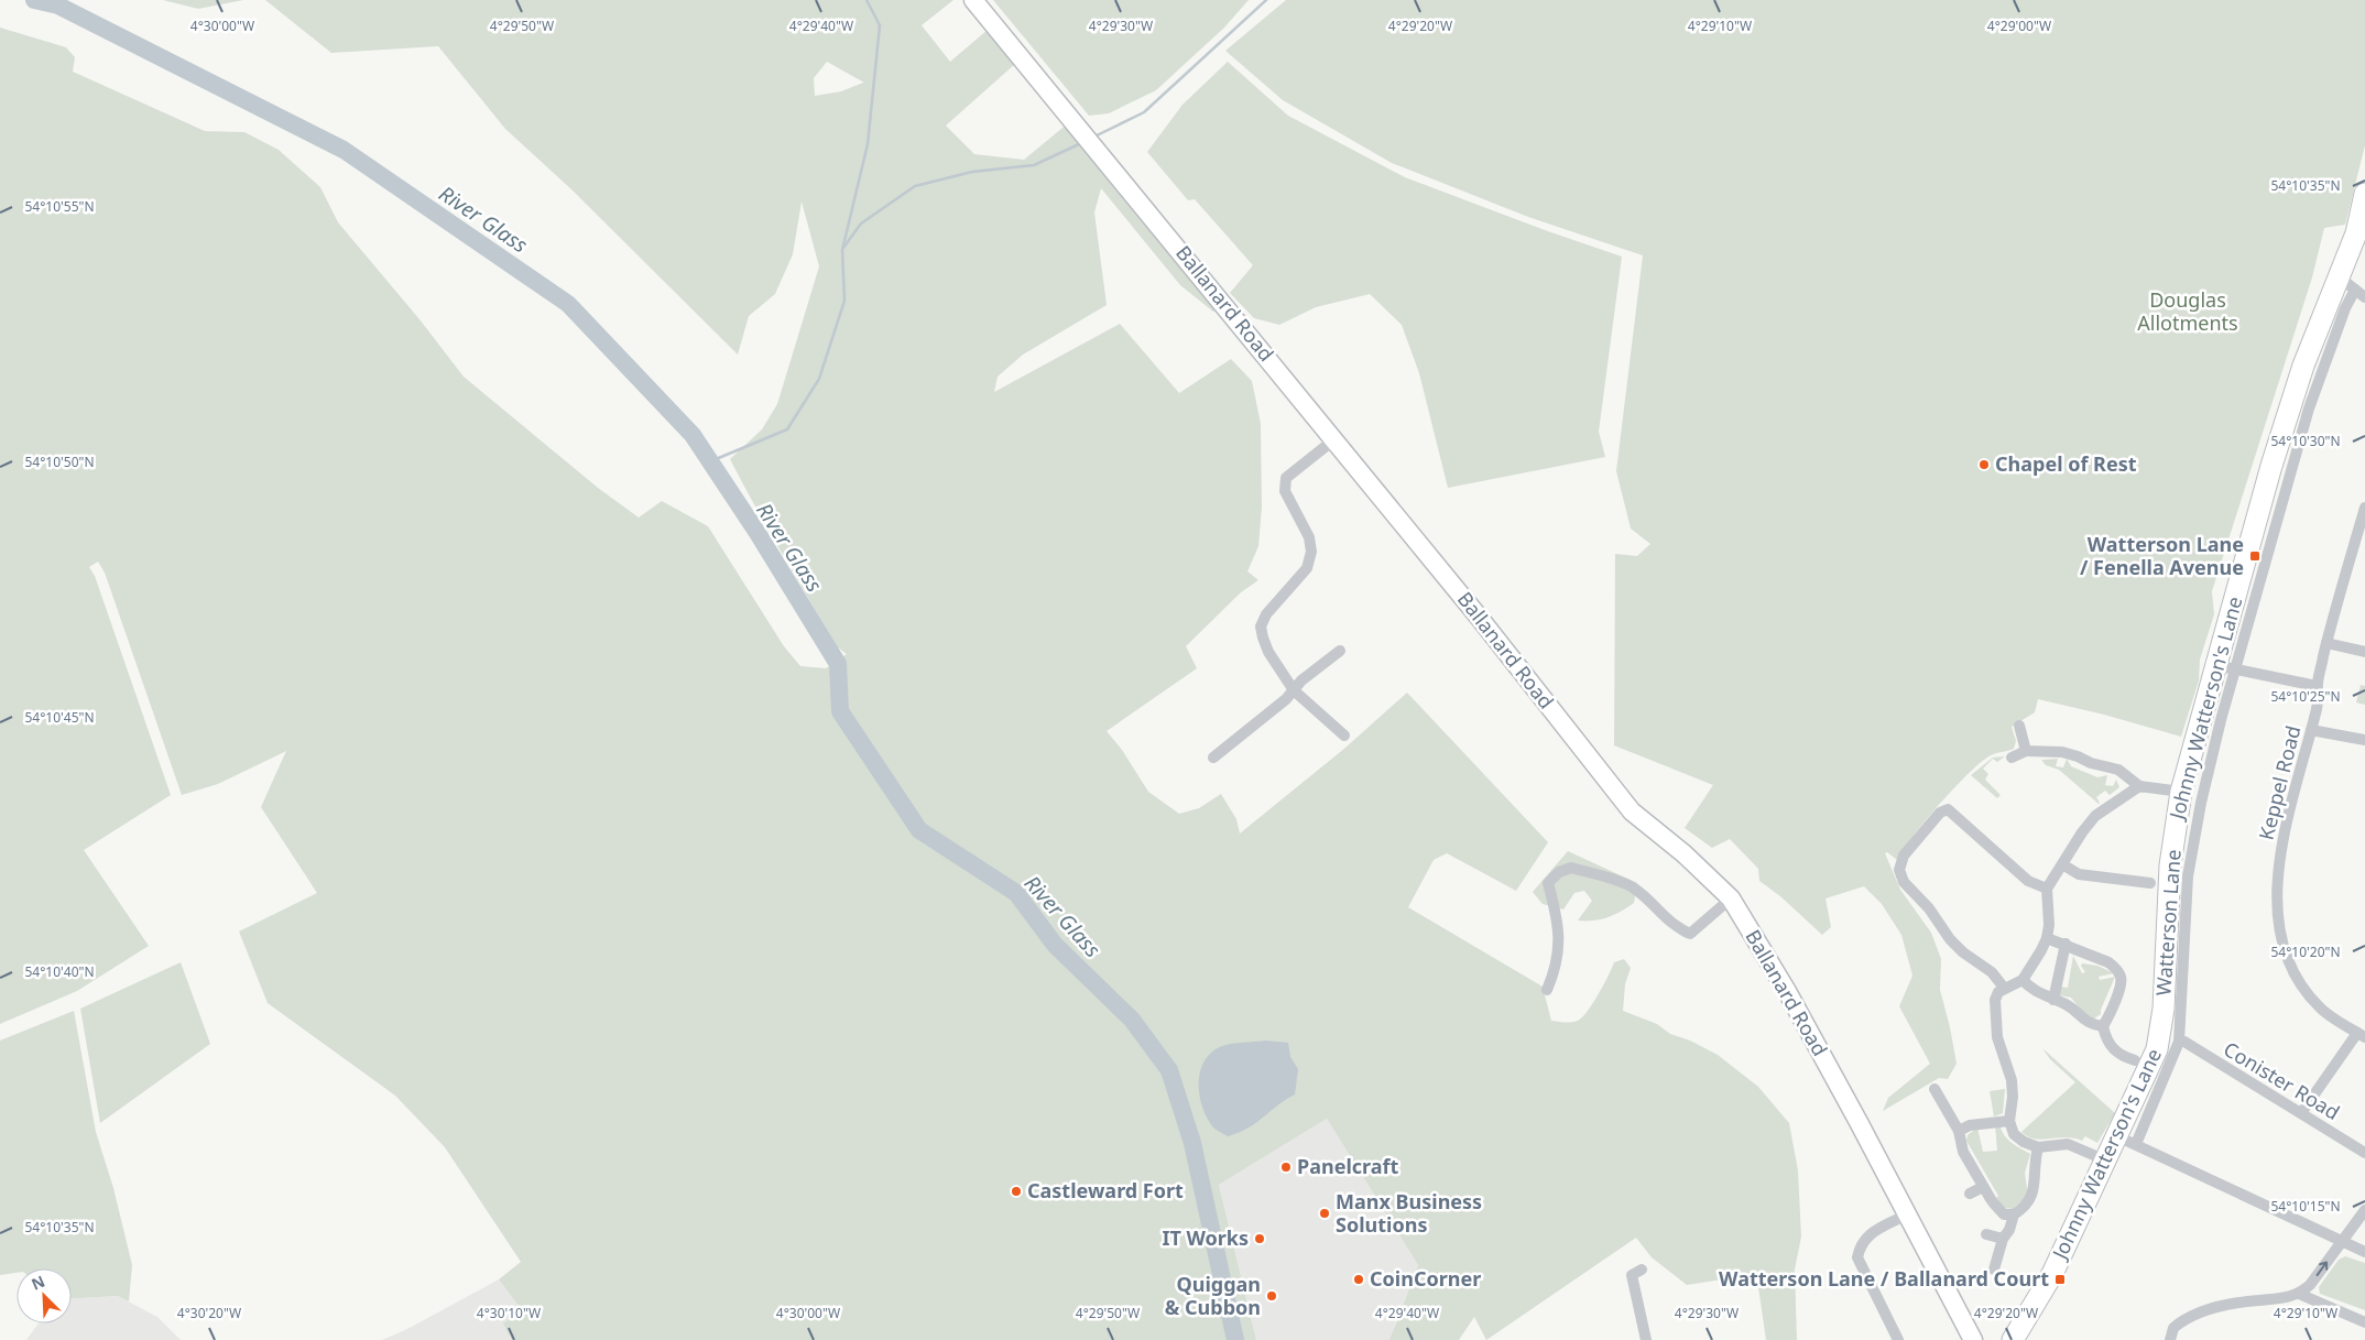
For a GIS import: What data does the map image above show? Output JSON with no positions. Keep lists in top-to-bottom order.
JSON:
{
  "streets": {
    "highway": ["Johnny Watterson's Lane"],
    "main road": ["Ballanard Road"],
    "street": ["Keppel Road", "Watterson Lane", "Conister Road"]
  },
  "crossings": [
    ["Johnny Watterson's Lane", "Watterson Lane"],
    ["Watterson Lane", "Conister Road"]
  ],
  "water": ["River Glass"],
  "parks": ["Douglas Allotments"],
  "places": {
    "other": [
      "Chapel of Rest",
      "Panelcraft",
      "Castleward Fort",
      "Manx Business Solutions",
      "IT Works",
      "CoinCorner",
      "Quiggan & Cubbon"
    ],
    "transit": ["Watterson Lane / Fenella Avenue", "Watterson Lane / Ballanard Court"]
  },
  "north": "top left",
  "coordinates": [
    "4°30'00\"W",
    "4°29'50\"W",
    "4°29'40\"W",
    "4°29'30\"W",
    "4°29'20\"W",
    "4°29'00\"W",
    "4°29'10\"W",
    "54°10'35\"N",
    "54°10'55\"N",
    "54°10'30\"N",
    "54°10'50\"N",
    "54°10'25\"N",
    "54°10'45\"N",
    "54°10'20\"N",
    "54°10'40\"N",
    "54°10'15\"N",
    "4°30'20\"W",
    "4°30'10\"W"
  ]
}
